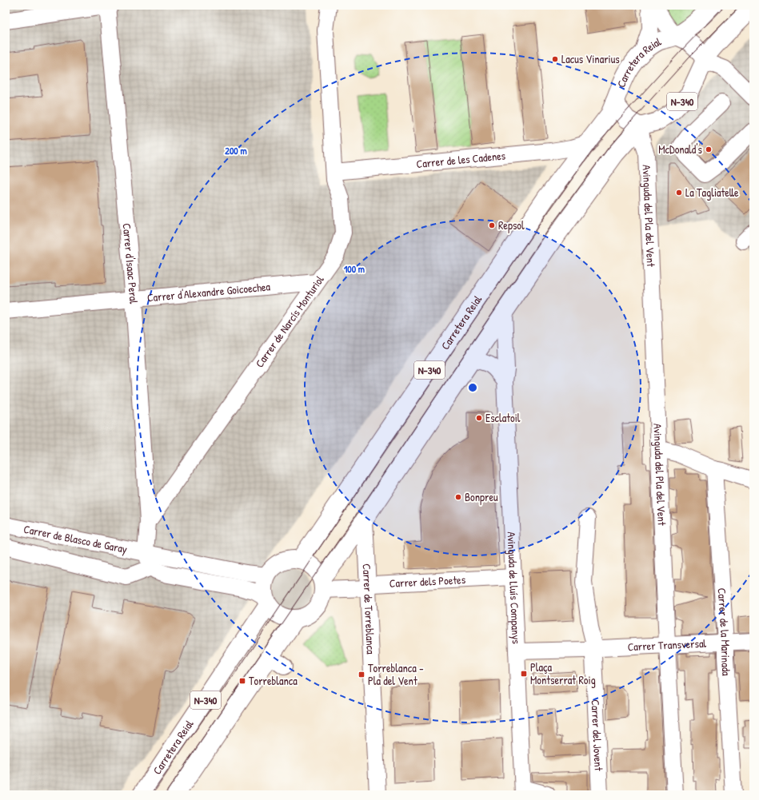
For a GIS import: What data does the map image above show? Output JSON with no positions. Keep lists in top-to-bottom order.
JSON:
{
  "streets": {
    "main road": ["Carretera Reial", "N-340"],
    "street": [
      "Carrer de les Cadenes",
      "Avinguda del Pla del Vent",
      "Carrer d'Isaac Peral",
      "Carrer d'Alexandre Goicoechea",
      "Carrer de Narcís Monturiol",
      "Carrer de Blasco de Garay",
      "Carrer dels Poetes",
      "Avinguda de Lluís Companys",
      "Carrer de Torreblanca",
      "Carrer de la Marinada",
      "Carrer Transversal",
      "Carrer del Jovent"
    ]
  },
  "crossings": [
    ["Carretera Reial", "N-340"],
    ["Carretera Reial", "Carrer de les Cadenes"],
    ["Carretera Reial", "Avinguda del Pla del Vent"],
    ["Carretera Reial", "Carrer de Blasco de Garay"],
    ["Carretera Reial", "Carrer dels Poetes"],
    ["N-340", "Avinguda del Pla del Vent"],
    ["N-340", "Carrer de Blasco de Garay"],
    ["N-340", "Carrer dels Poetes"],
    ["N-340", "Avinguda de Lluís Companys"],
    ["N-340", "Carrer de Torreblanca"],
    ["Carrer de les Cadenes", "Carrer de Narcís Monturiol"],
    ["Avinguda del Pla del Vent", "Carrer Transversal"],
    ["Carrer d'Isaac Peral", "Carrer d'Alexandre Goicoechea"],
    ["Carrer d'Isaac Peral", "Carrer de Narcís Monturiol"],
    ["Carrer d'Alexandre Goicoechea", "Carrer de Narcís Monturiol"],
    ["Carrer de Blasco de Garay", "Carrer dels Poetes"],
    ["Carrer dels Poetes", "Avinguda de Lluís Companys"],
    ["Carrer dels Poetes", "Carrer de Torreblanca"],
    ["Avinguda de Lluís Companys", "Carrer Transversal"],
    ["Carrer de la Marinada", "Carrer Transversal"],
    ["Carrer Transversal", "Carrer del Jovent"]
  ],
  "places": {
    "other": [
      "Lacus Vinarius",
      "McDonald's",
      "La Tagliatelle",
      "Repsol",
      "Esclatoil",
      "Bonpreu"
    ],
    "transit": ["Plaça Montserrat Roig", "Torreblanca - Pla del Vent", "Torreblanca"]
  },
  "rings": ["200 m", "100 m"]
}
